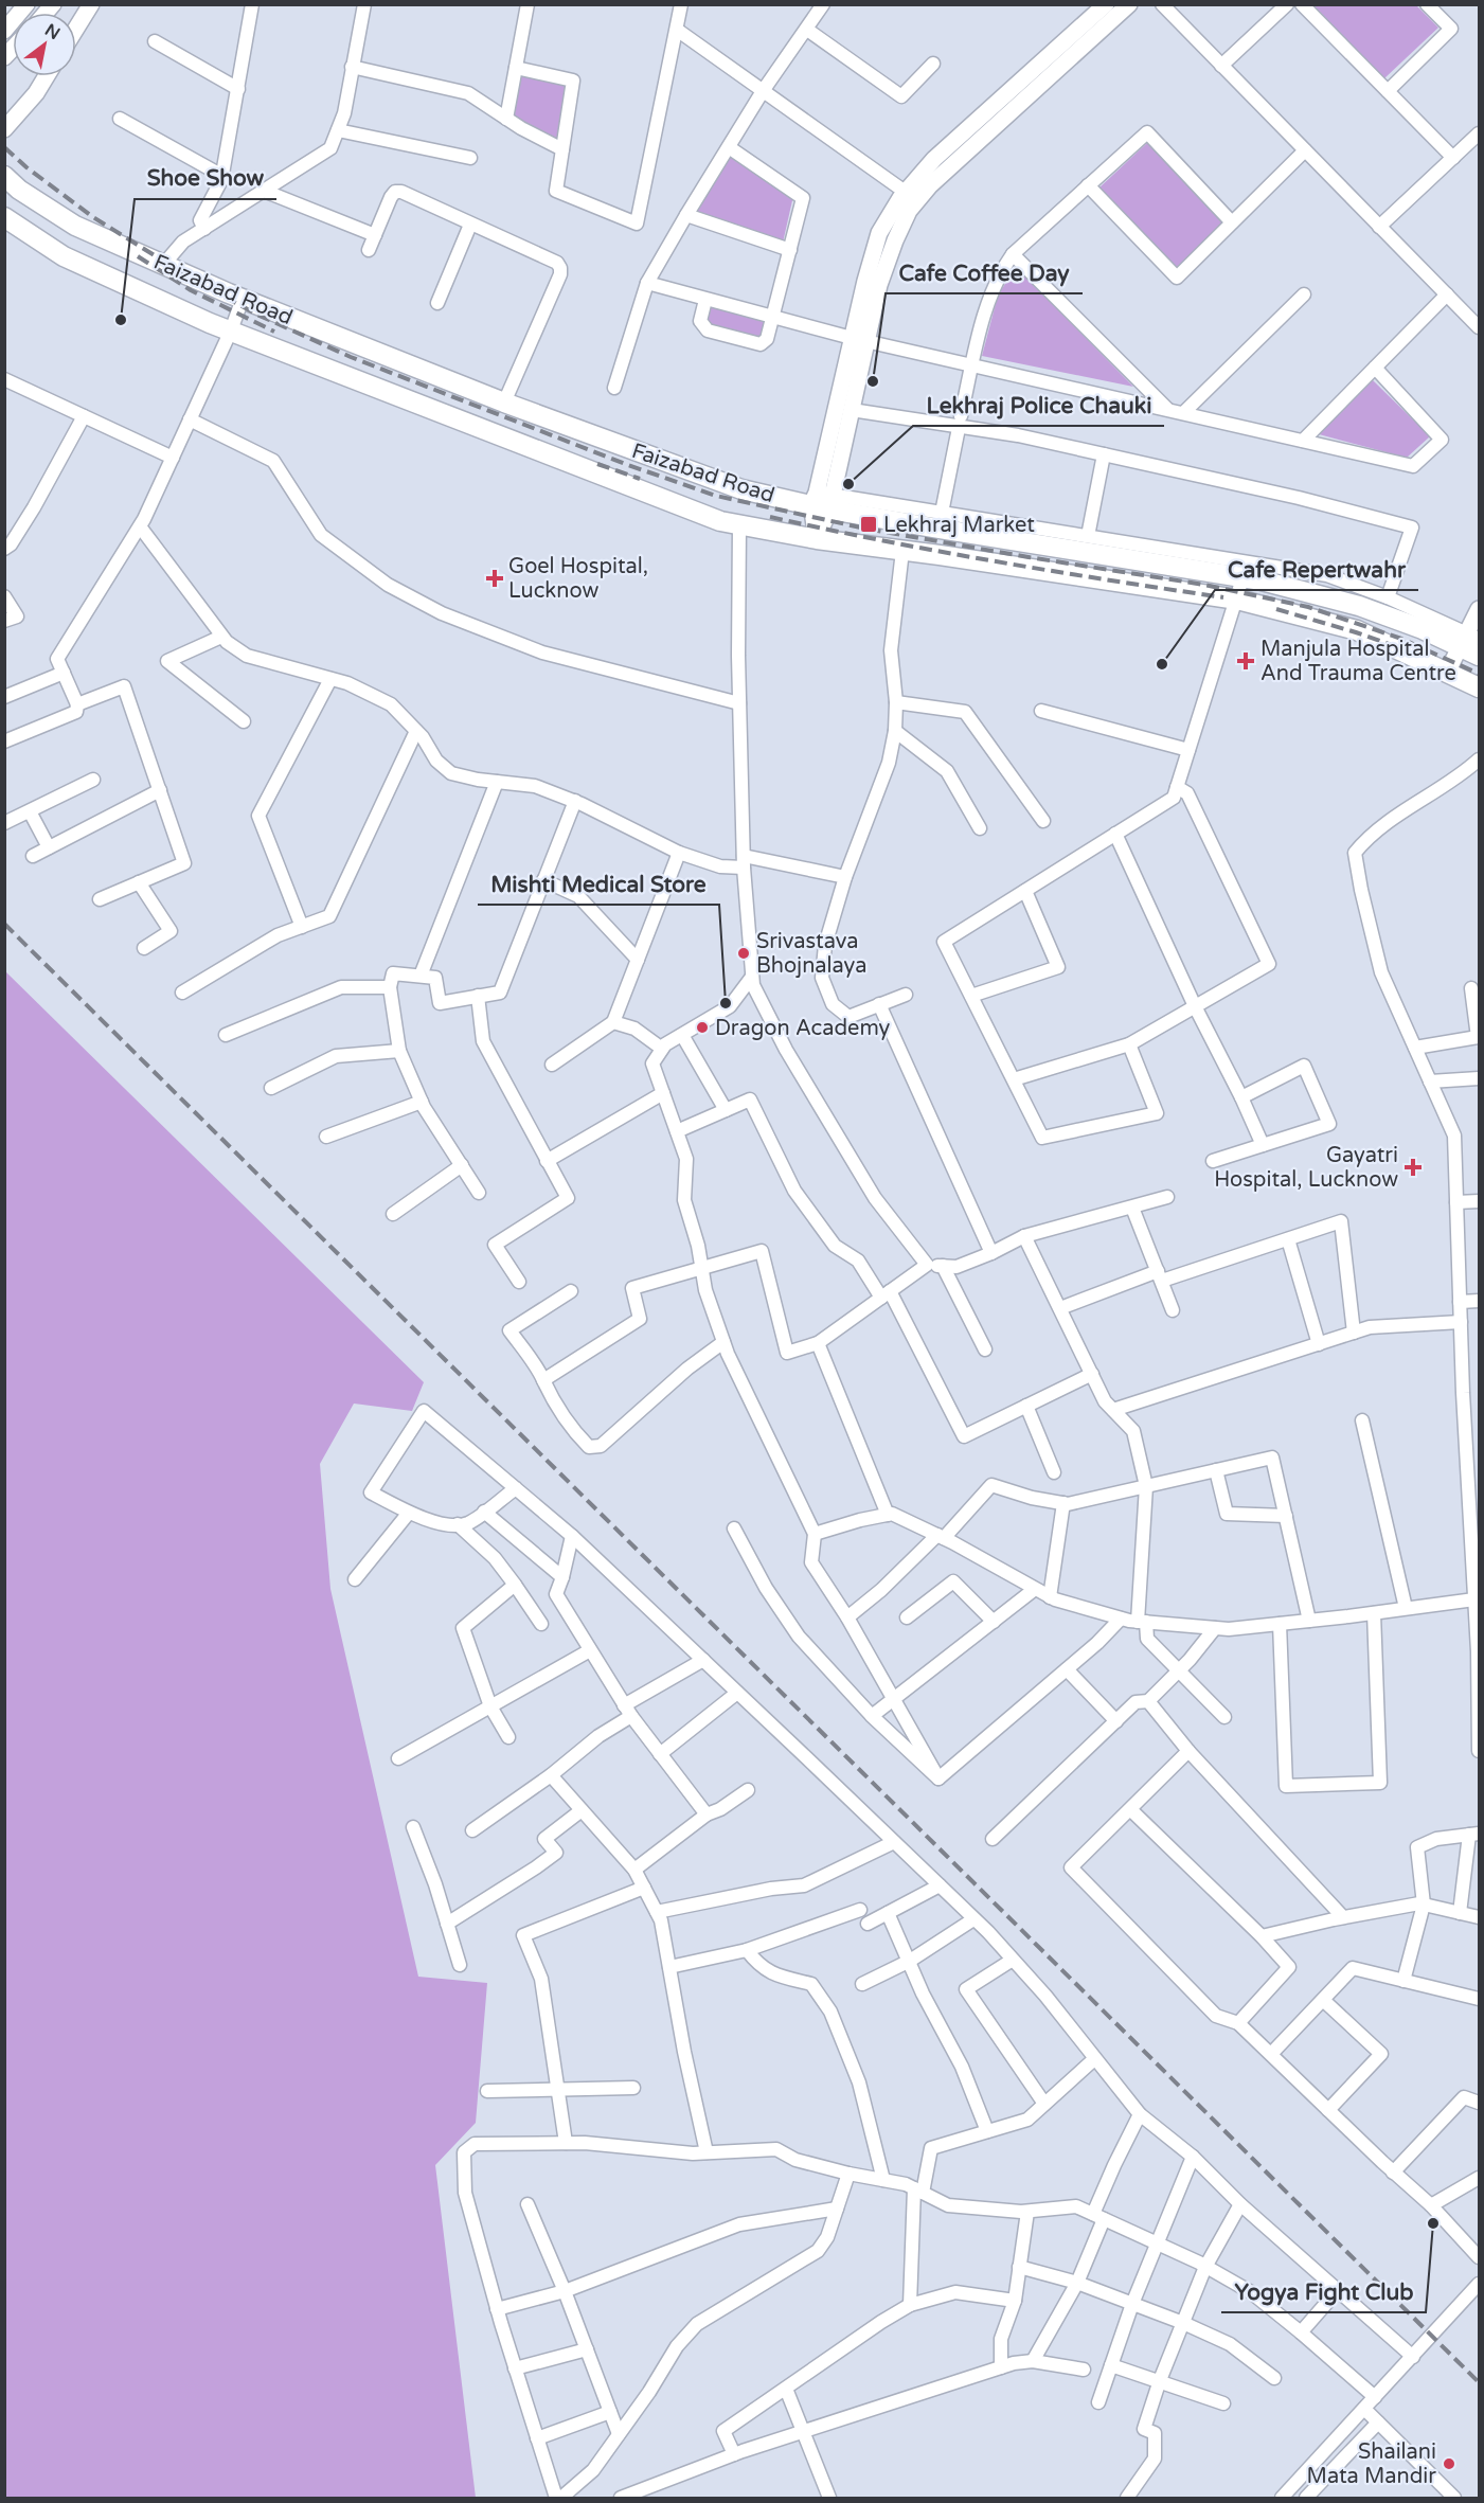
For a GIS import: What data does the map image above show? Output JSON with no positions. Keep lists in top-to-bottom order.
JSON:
{
  "streets": {
    "main road": ["Faizabad Road"]
  },
  "places": {
    "other": [
      "Shoe Show",
      "Cafe Coffee Day",
      "Lekhraj Police Chauki",
      "Cafe Repertwahr",
      "Srivastava Bhojnalaya",
      "Mishti Medical Store",
      "Dragon Academy",
      "Yogya Fight Club",
      "Shailani Mata Mandir"
    ],
    "transit": ["Lekhraj Market"],
    "health": ["Goel Hospital, Lucknow", "Manjula Hospital And Trauma Centre", "Gayatri Hospital, Lucknow"]
  },
  "north": "top right"
}
